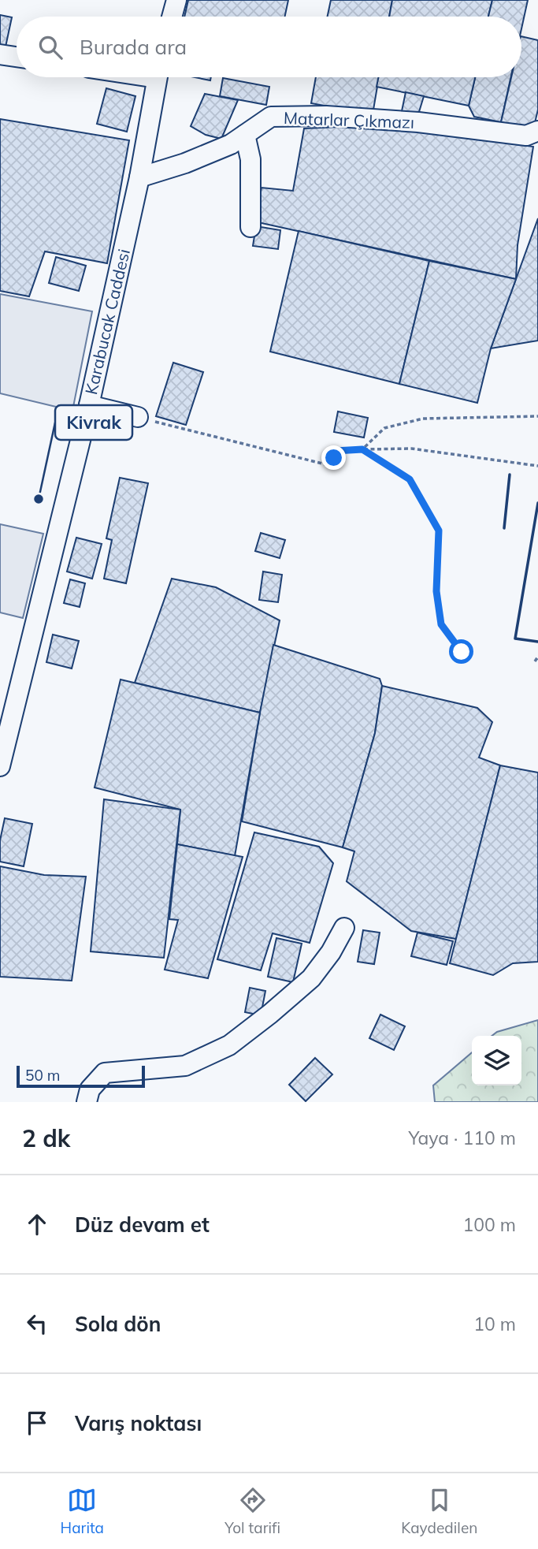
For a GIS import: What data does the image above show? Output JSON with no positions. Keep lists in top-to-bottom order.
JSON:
{
  "streets": {
    "street": ["Matarlar Çıkmazı", "Karabucak Caddesi"]
  },
  "crossings": [
    ["Matarlar Çıkmazı", "Karabucak Caddesi"]
  ],
  "places": ["Kivrak"],
  "scale_bar": "50 m",
  "page": {
    "search": "Burada ara",
    "scale": "50 m",
    "heading": ["2 dk", "Yaya · 110 m"],
    "list": [
      ["Düz devam et", "100 m"],
      ["Sola dön", "10 m"],
      "Varış noktası"
    ],
    "nav": ["Harita", "Yol tarifi", "Kaydedilen"]
  }
}
